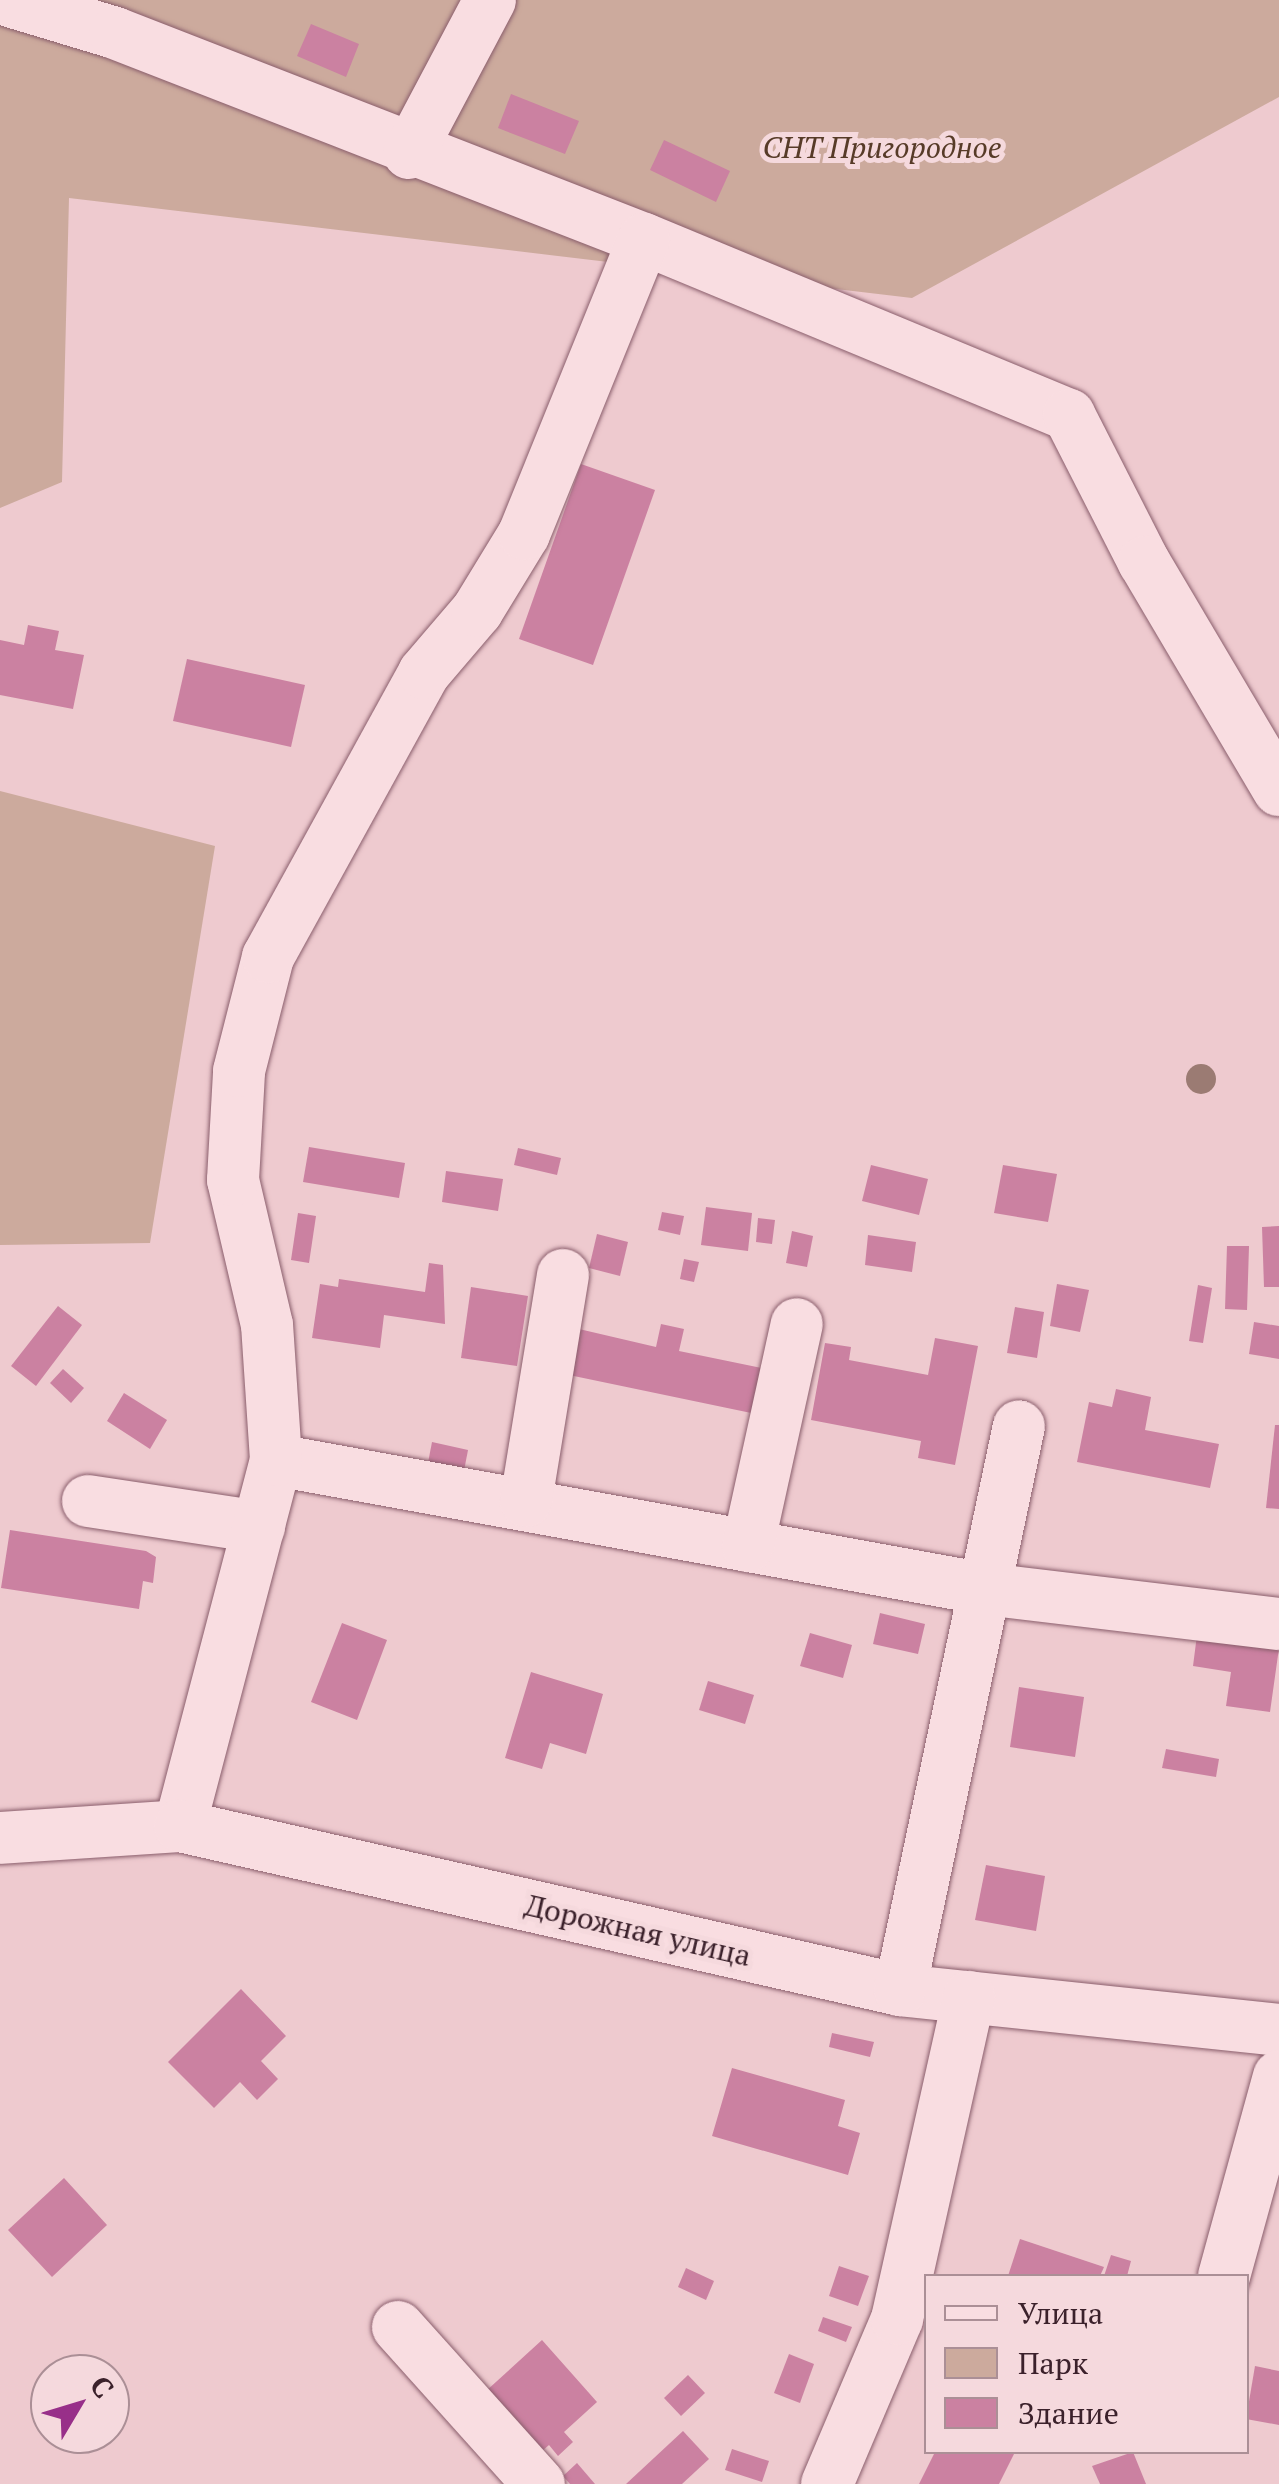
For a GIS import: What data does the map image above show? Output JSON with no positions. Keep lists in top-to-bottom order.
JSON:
{
  "streets": {
    "street": ["Дорожная улица"]
  },
  "parks": ["СНТ Пригородное"],
  "legend": ["Улица", "Парк", "Здание"],
  "north": "top right"
}
